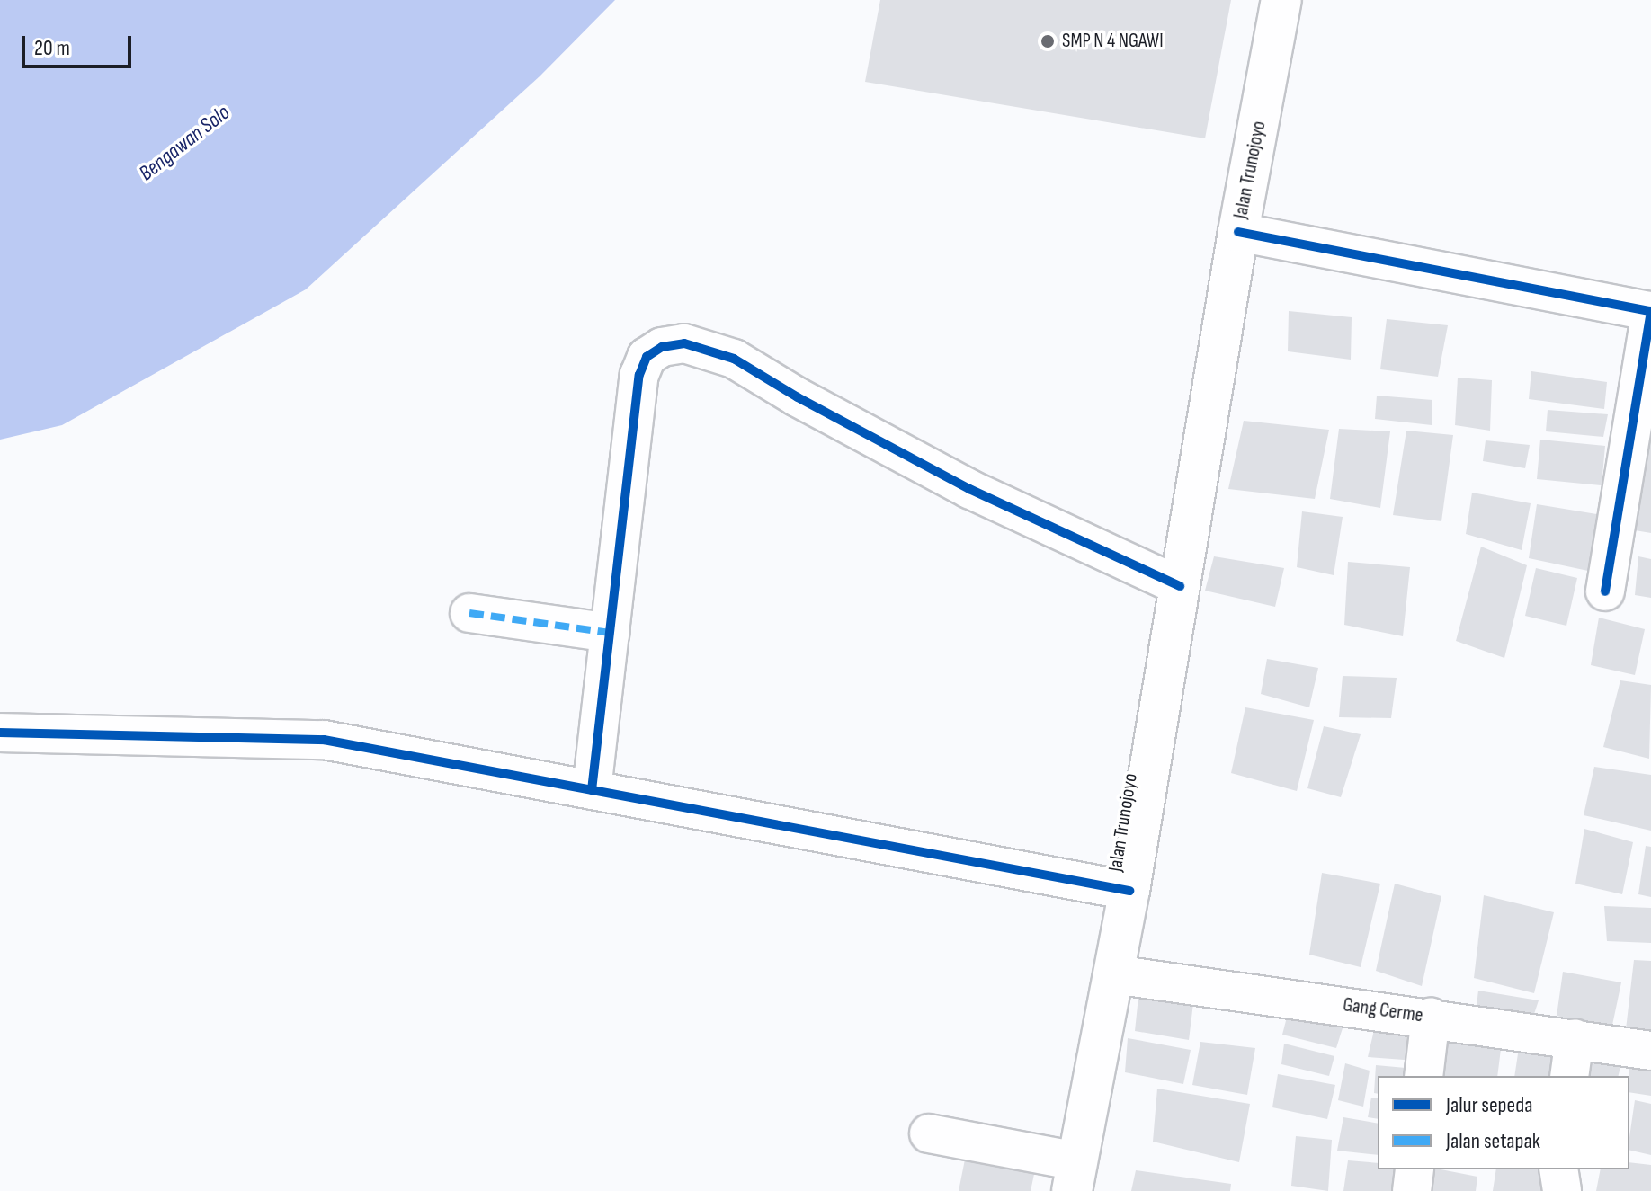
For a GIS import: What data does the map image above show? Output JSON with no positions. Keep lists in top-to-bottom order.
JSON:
{
  "streets": {
    "main road": ["Jalan Trunojoyo"],
    "street": ["Gang Cerme"]
  },
  "crossings": [
    ["Jalan Trunojoyo", "Gang Cerme"]
  ],
  "water": ["Bengawan Solo"],
  "places": ["SMP N 4 NGAWI"],
  "legend": ["Jalur sepeda", "Jalan setapak"],
  "scale_bar": "20 m"
}
